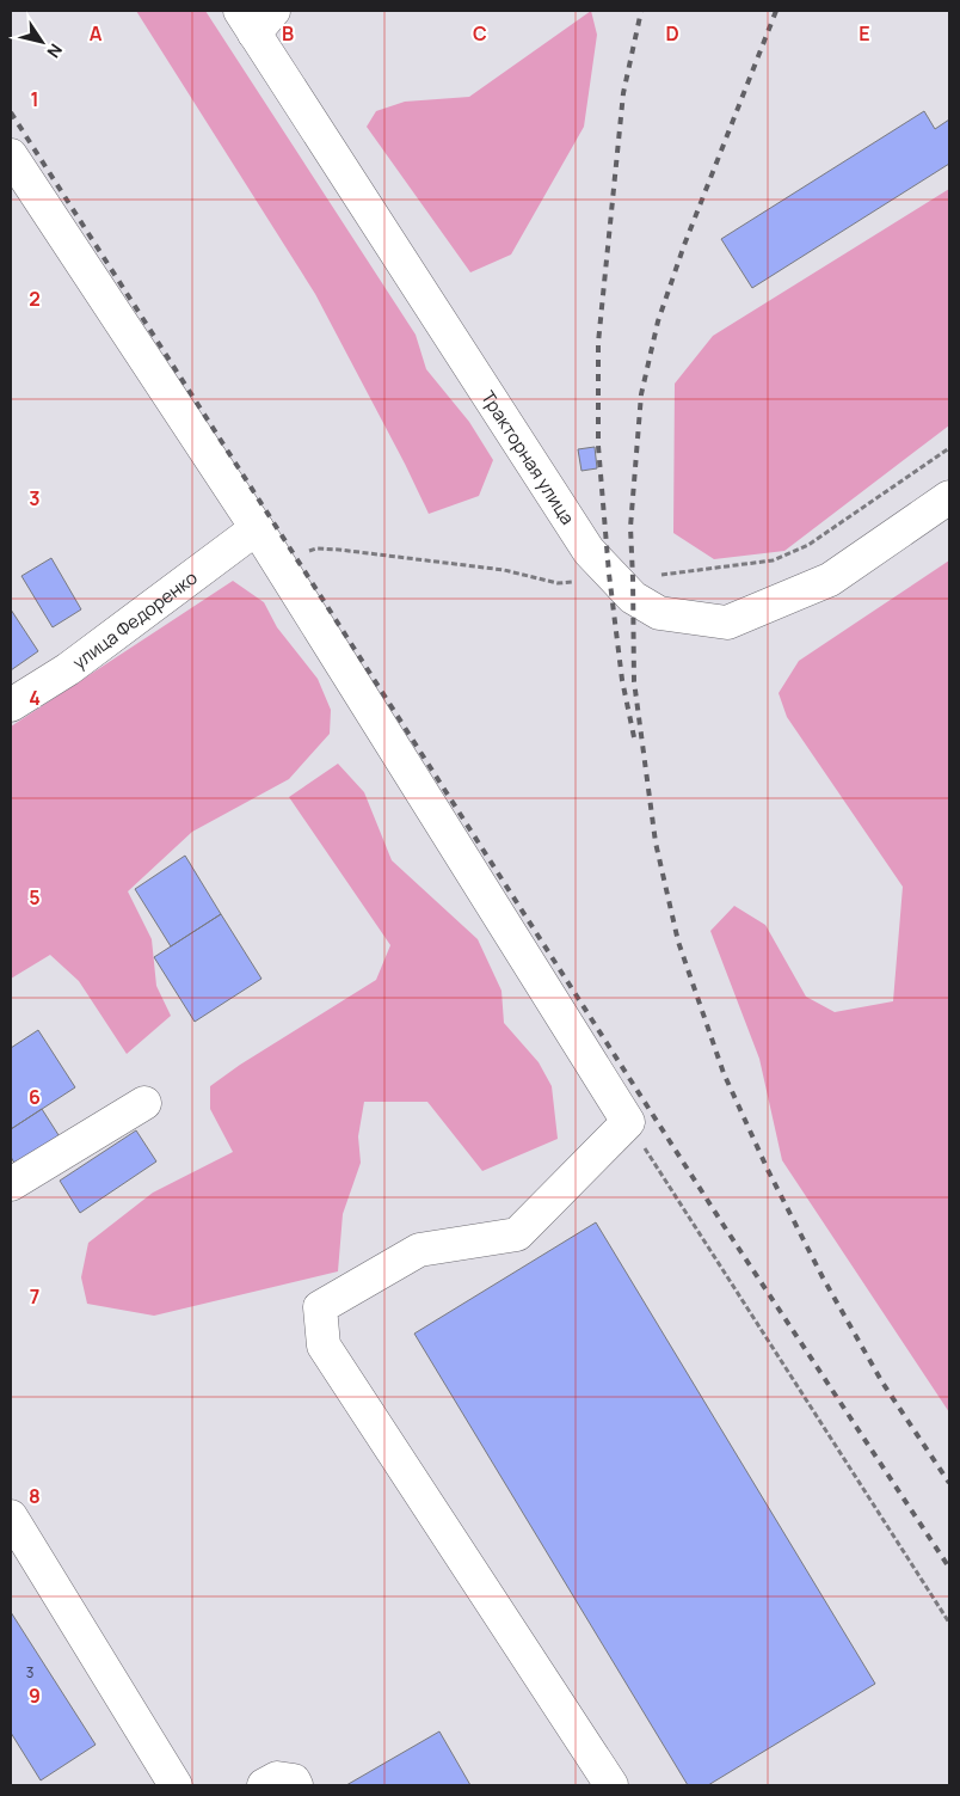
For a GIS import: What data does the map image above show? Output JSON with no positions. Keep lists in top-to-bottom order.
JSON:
{
  "streets": {
    "main road": ["Тракторная улица", "улица Федоренко"]
  },
  "house_numbers": ["3"],
  "north": "bottom right",
  "grid": {
    "columns": [
      "A",
      "B",
      "C",
      "D",
      "E"
    ],
    "rows": [
      "1",
      "2",
      "3",
      "4",
      "5",
      "6",
      "7",
      "8",
      "9"
    ]
  }
}
